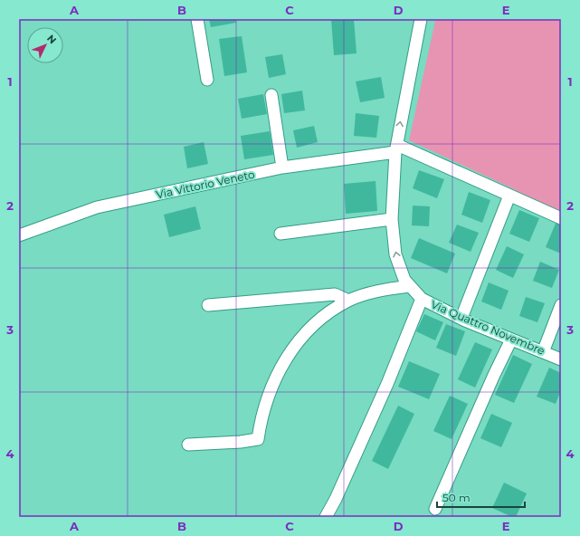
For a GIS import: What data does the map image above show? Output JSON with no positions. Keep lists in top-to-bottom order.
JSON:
{
  "streets": {
    "street": ["Via Vittorio Veneto", "Via Quattro Novembre"]
  },
  "crossings": [
    ["Via Vittorio Veneto", "Via Quattro Novembre"]
  ],
  "one_way": ["Via Quattro Novembre"],
  "scale_bar": "50 m",
  "north": "top right",
  "grid": {
    "columns": [
      "A",
      "B",
      "C",
      "D",
      "E"
    ],
    "rows": [
      "1",
      "2",
      "3",
      "4"
    ]
  }
}
